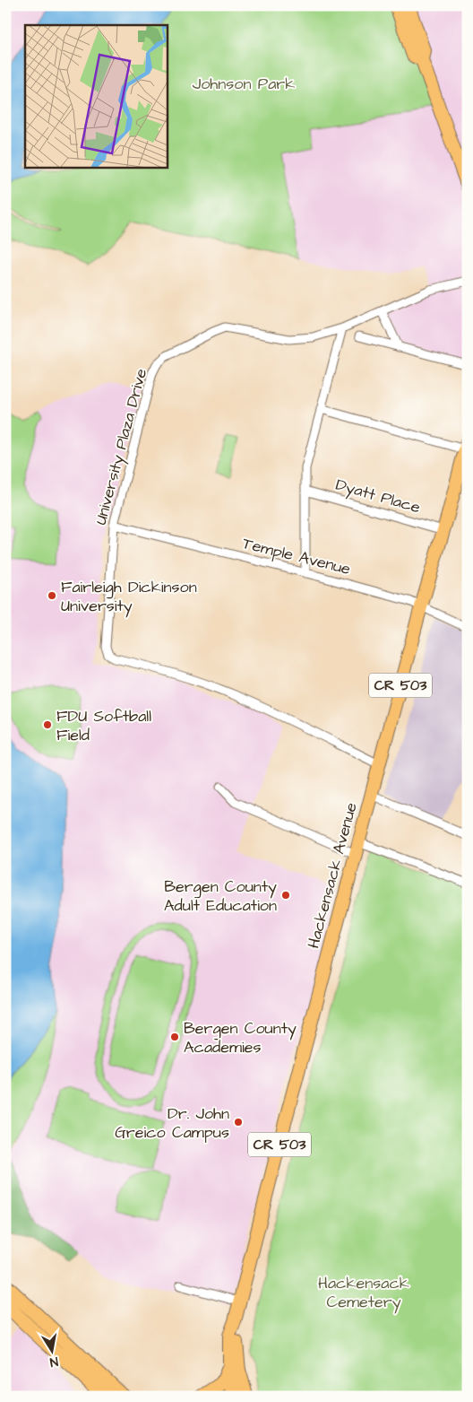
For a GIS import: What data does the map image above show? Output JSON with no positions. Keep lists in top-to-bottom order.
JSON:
{
  "streets": {
    "main road": ["CR 503", "Hackensack Avenue"],
    "street": ["University Plaza Drive", "Dyatt Place", "Temple Avenue"]
  },
  "crossings": [
    ["University Plaza Drive", "Temple Avenue"],
    ["University Plaza Drive", "Hackensack Avenue"],
    ["Dyatt Place", "Hackensack Avenue"],
    ["Temple Avenue", "Hackensack Avenue"]
  ],
  "parks": ["Johnson Park", "Hackensack Cemetery"],
  "places": [
    "Fairleigh Dickinson University",
    "FDU Softball Field",
    "Bergen County Adult Education",
    "Bergen County Academies",
    "Dr. John Greico Campus"
  ],
  "north": "bottom"
}
